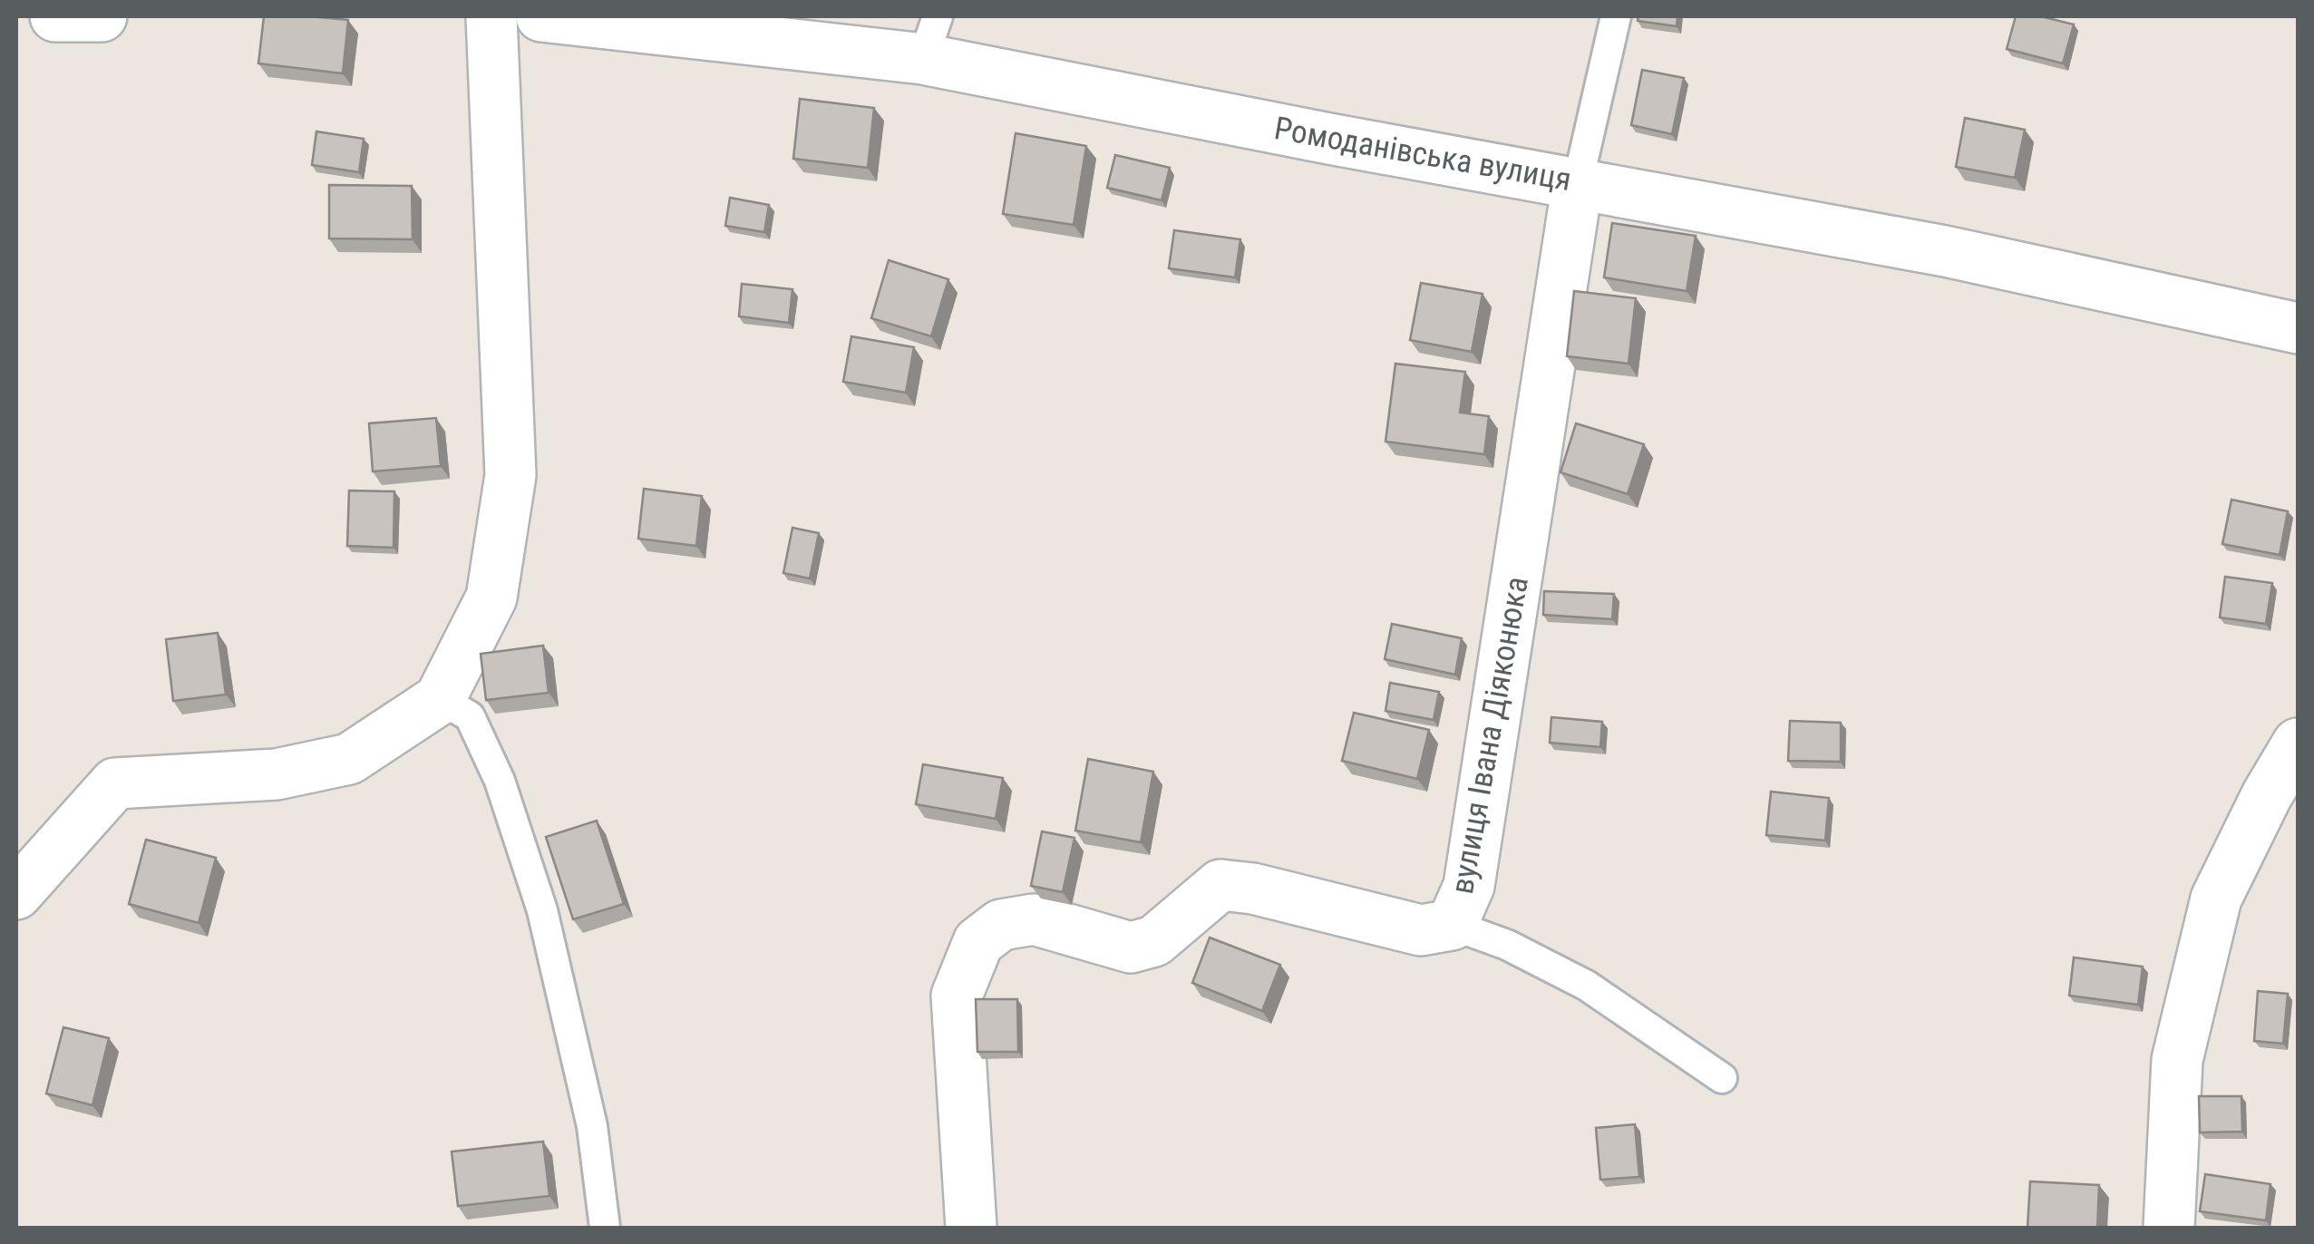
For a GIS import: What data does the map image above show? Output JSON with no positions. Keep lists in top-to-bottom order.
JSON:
{
  "streets": {
    "street": ["Ромоданівська вулиця", "вулиця Івана Діяконюка"]
  },
  "crossings": [
    ["Ромоданівська вулиця", "вулиця Івана Діяконюка"]
  ]
}
